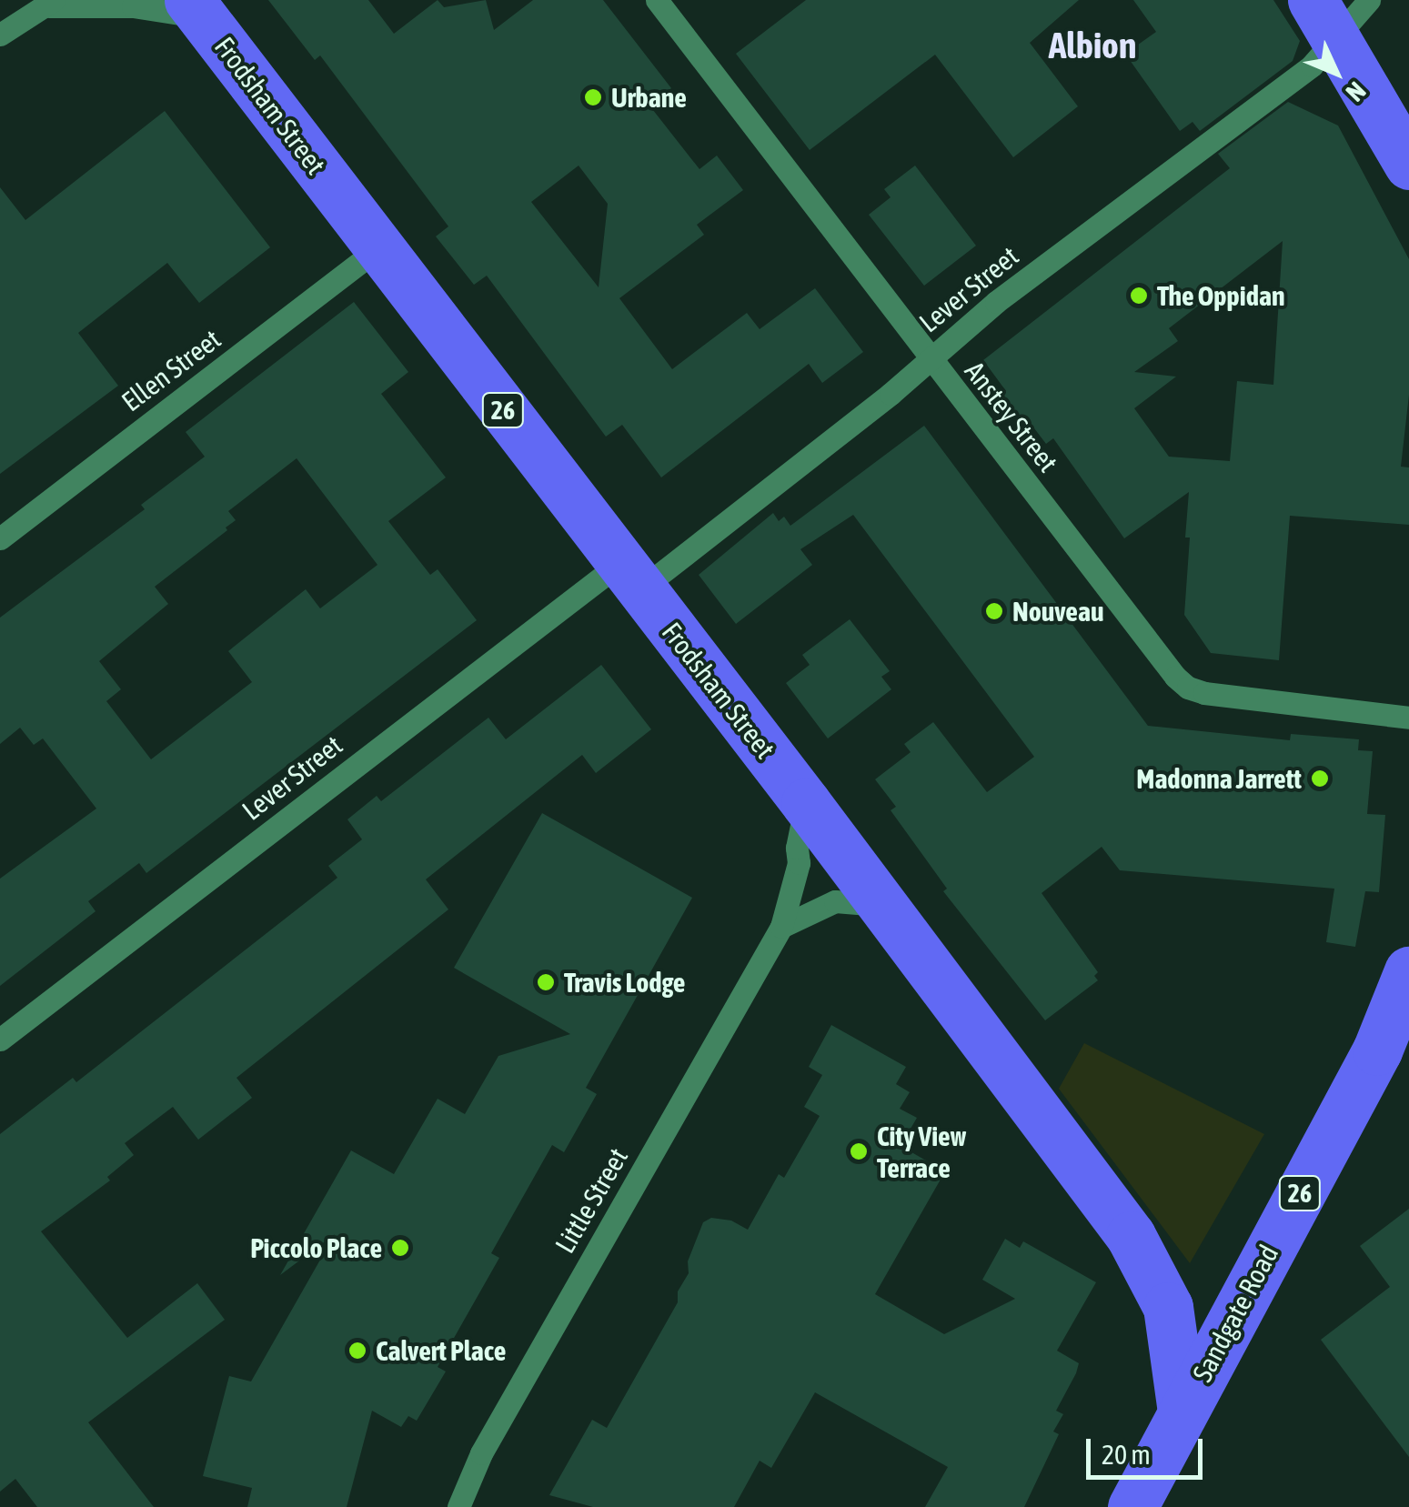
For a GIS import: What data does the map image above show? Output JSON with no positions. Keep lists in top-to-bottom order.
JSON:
{
  "streets": {
    "highway": ["Frodsham Street", "26", "Sandgate Road"],
    "street": [
      "Lever Street",
      "Ellen Street",
      "Anstey Street",
      "Little Street"
    ]
  },
  "crossings": [
    ["Frodsham Street", "Lever Street"],
    ["Frodsham Street", "Ellen Street"],
    ["Frodsham Street", "Little Street"],
    ["Frodsham Street", "Sandgate Road"],
    ["Lever Street", "Anstey Street"]
  ],
  "districts": ["Albion"],
  "places": [
    "Urbane",
    "The Oppidan",
    "Nouveau",
    "Madonna Jarrett",
    "Travis Lodge",
    "City View Terrace",
    "Piccolo Place",
    "Calvert Place"
  ],
  "scale_bar": "20 m",
  "north": "bottom right"
}
